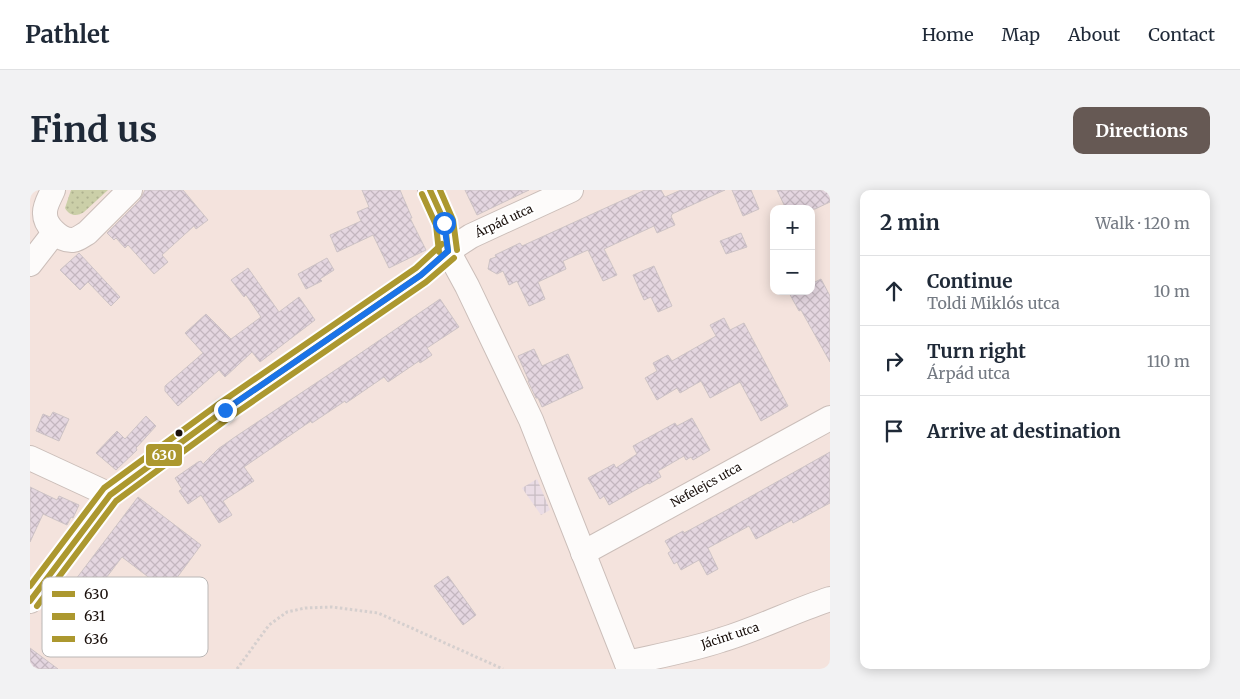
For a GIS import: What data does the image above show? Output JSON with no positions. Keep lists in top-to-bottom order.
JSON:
{
  "streets": {
    "street": ["Árpád utca", "Nefelejcs utca", "Jácint utca"]
  },
  "lines": ["transit line 630", "transit line 636", "transit line 631"],
  "legend": ["630", "631", "636"],
  "page": {
    "header": "Pathlet",
    "nav": [
      "Home",
      "Map",
      "About",
      "Contact"
    ],
    "buttons": "Directions",
    "title": "Find us",
    "heading": ["2 min", "Walk · 120 m"],
    "map_buttons": ["+", "−"],
    "list": [
      ["Continue", "Toldi Miklós utca", "10 m"],
      ["Turn right", "Árpád utca", "110 m"],
      "Arrive at destination"
    ]
  }
}
